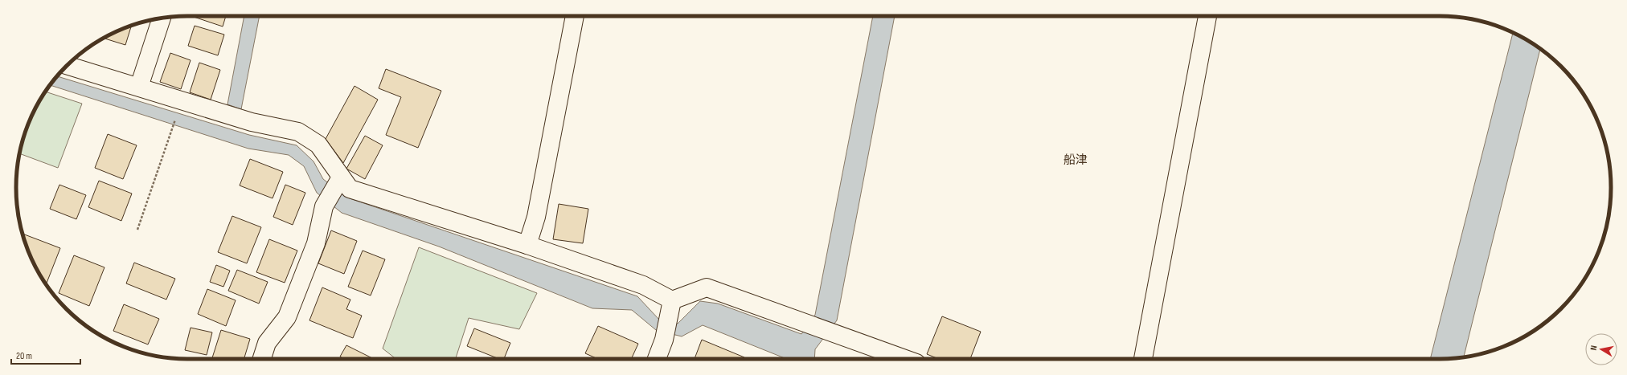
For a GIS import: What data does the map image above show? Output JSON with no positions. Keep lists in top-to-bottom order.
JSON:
{
  "districts": ["船津"],
  "scale_bar": "20 m",
  "north": "left"
}
